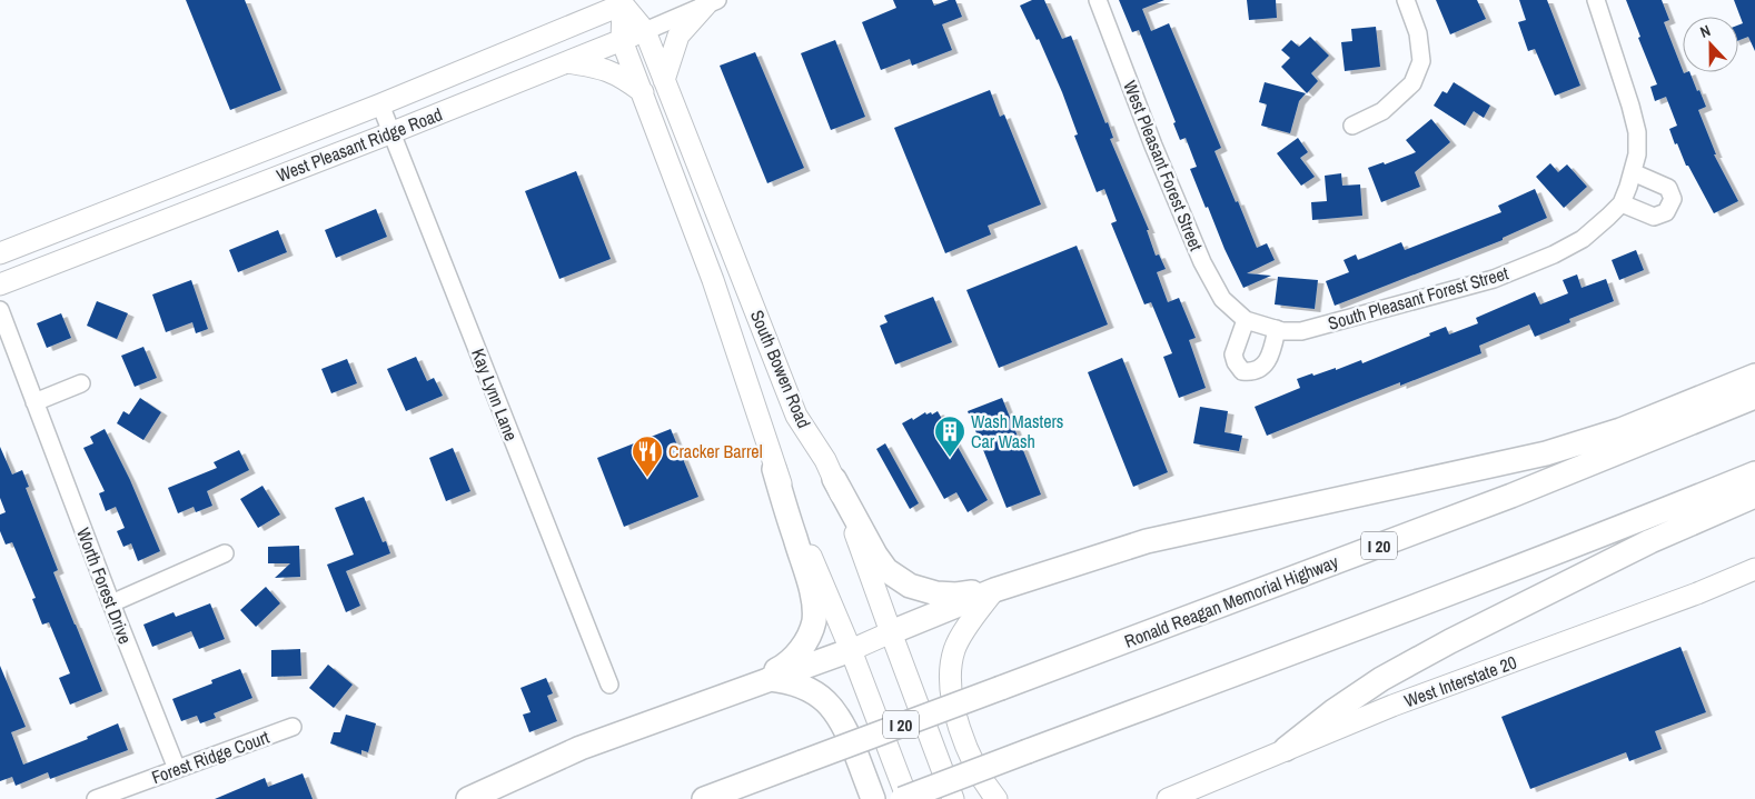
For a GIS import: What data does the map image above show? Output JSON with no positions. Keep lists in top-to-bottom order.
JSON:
{
  "streets": {
    "highway": ["I 20", "Ronald Reagan Memorial Highway"],
    "main road": ["West Pleasant Ridge Road", "South Bowen Road", "West Interstate 20"],
    "street": [
      "West Pleasant Forest Street",
      "South Pleasant Forest Street",
      "Kay Lynn Lane",
      "Worth Forest Drive",
      "Forest Ridge Court"
    ]
  },
  "crossings": [
    ["West Pleasant Ridge Road", "South Bowen Road"],
    ["West Pleasant Ridge Road", "Kay Lynn Lane"],
    ["West Pleasant Forest Street", "South Pleasant Forest Street"],
    ["Worth Forest Drive", "Forest Ridge Court"]
  ],
  "places": {
    "building": ["Wash Masters Car Wash"],
    "restaurant": ["Cracker Barrel"]
  },
  "north": "top"
}
